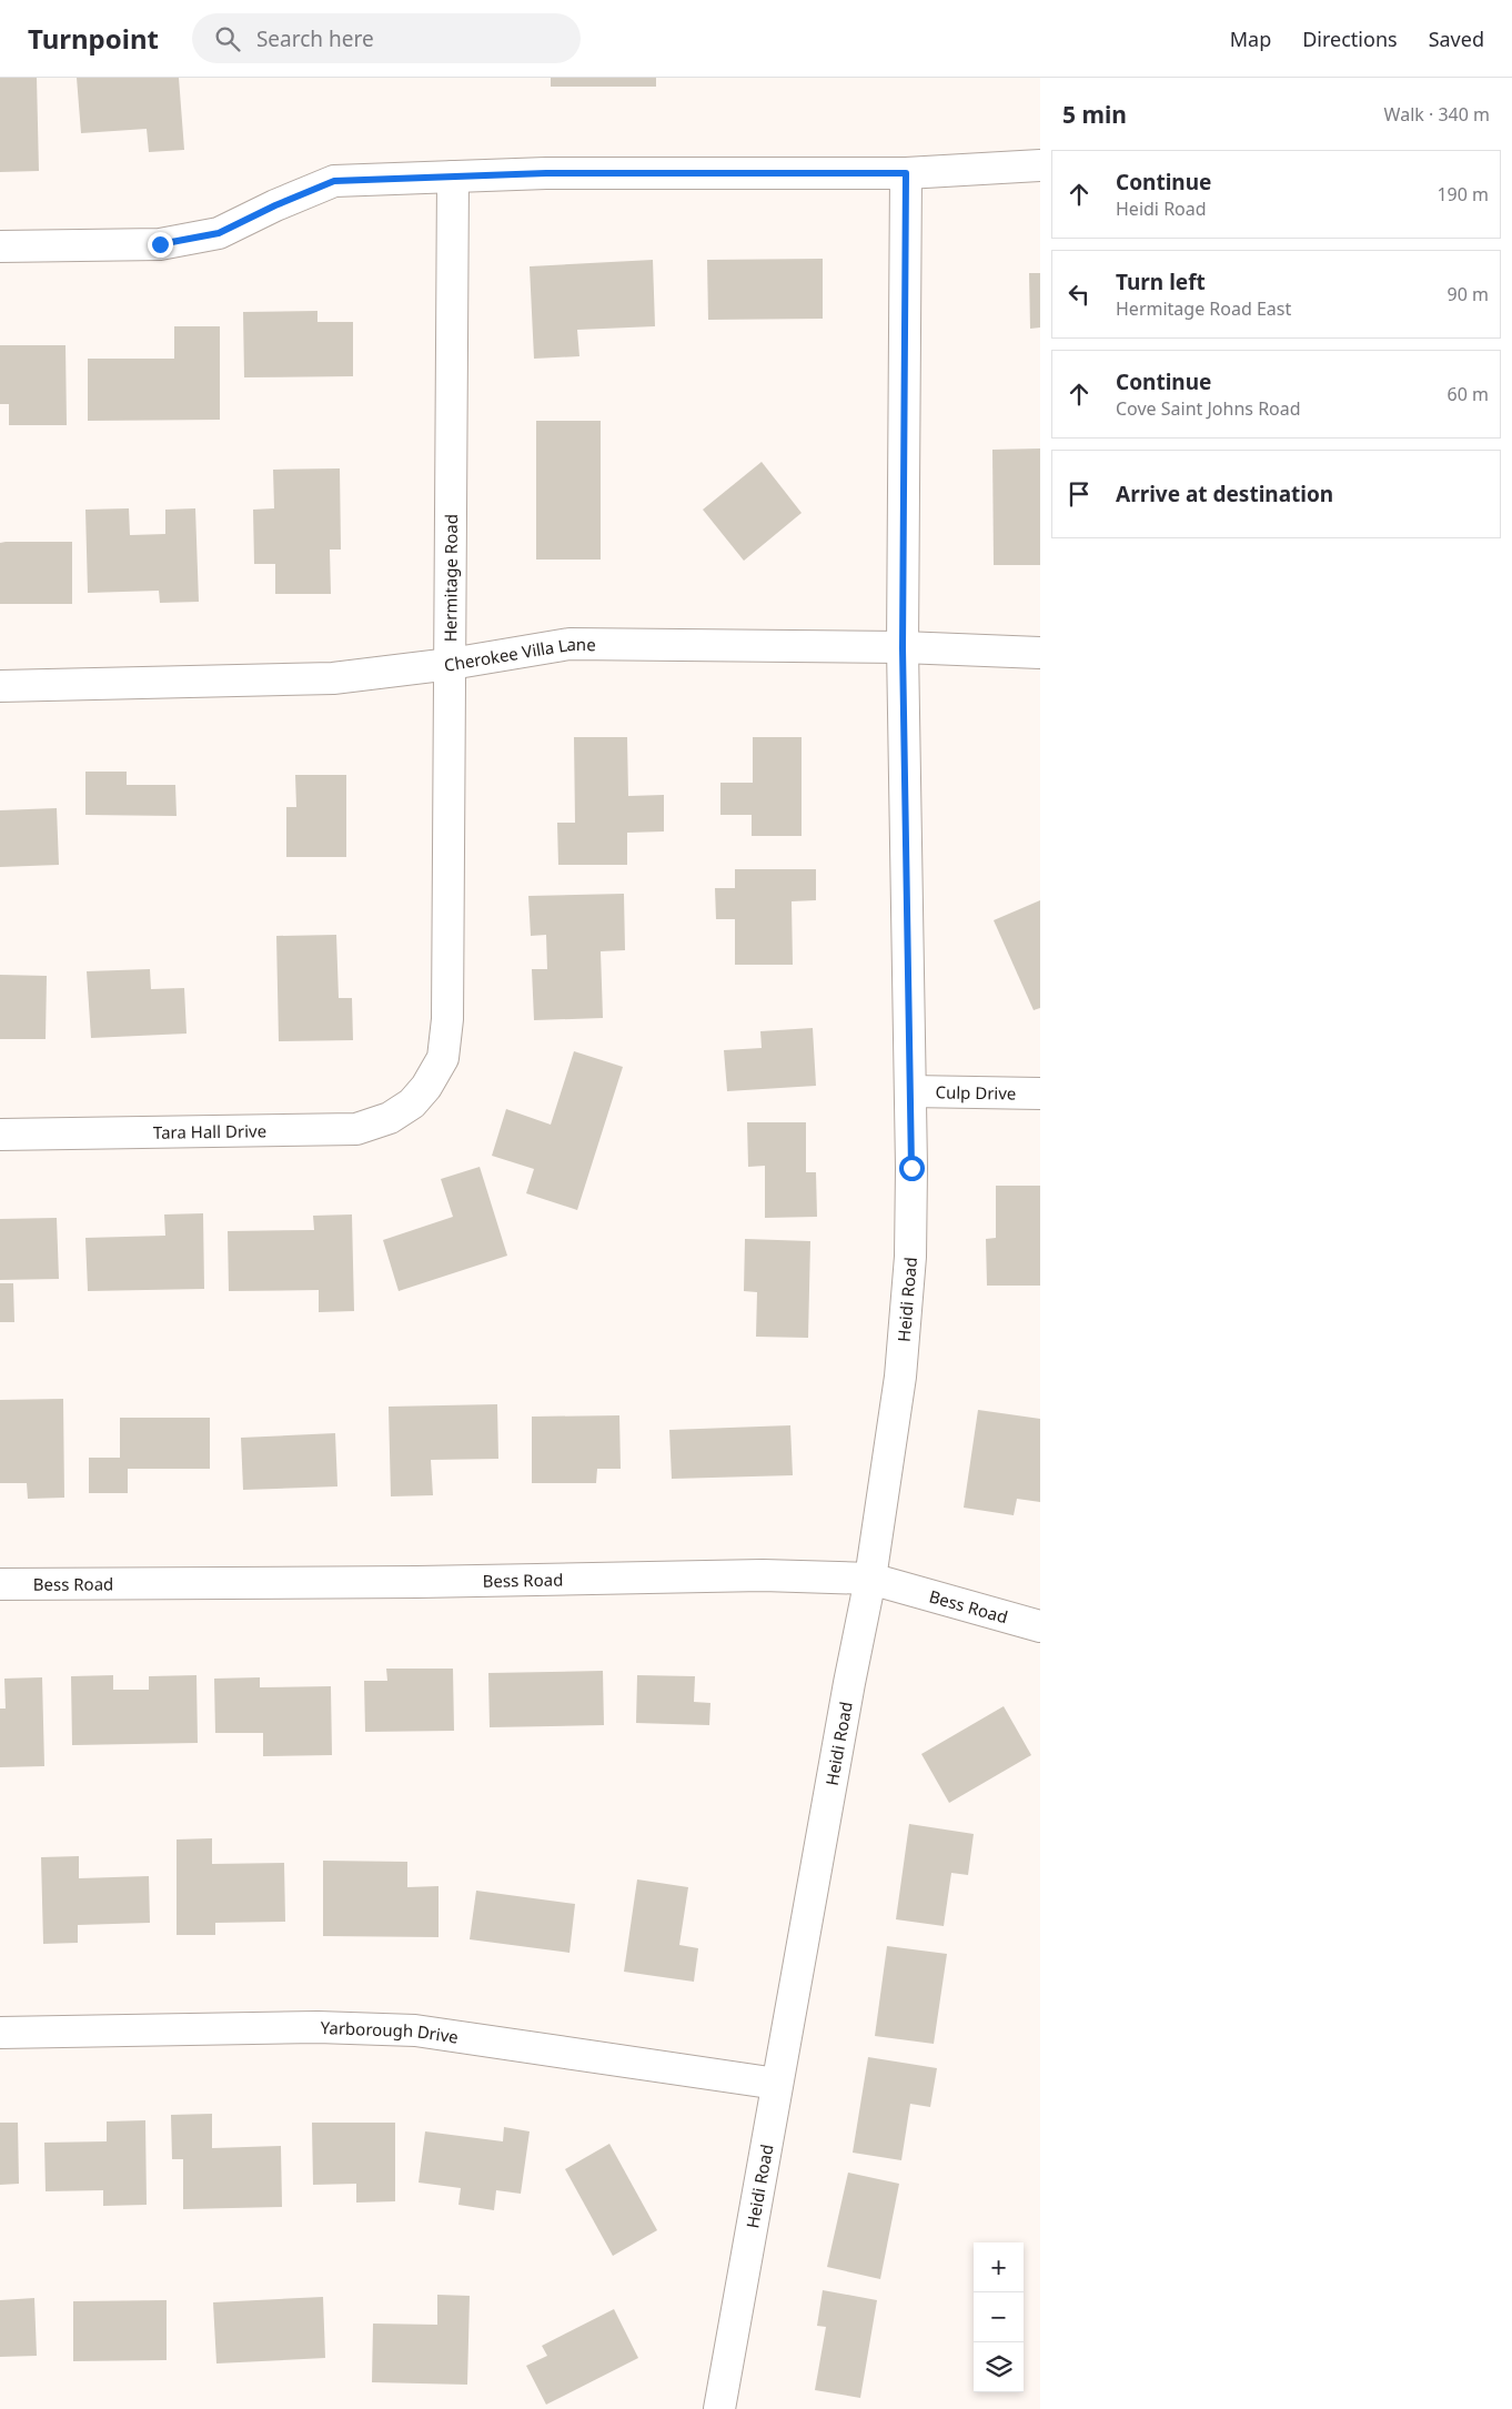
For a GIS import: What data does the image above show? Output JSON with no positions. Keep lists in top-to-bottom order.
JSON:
{
  "streets": {
    "street": [
      "Hermitage Road",
      "Cherokee Villa Lane",
      "Culp Drive",
      "Tara Hall Drive",
      "Heidi Road",
      "Bess Road",
      "Yarborough Drive"
    ]
  },
  "crossings": [
    ["Hermitage Road", "Cherokee Villa Lane"],
    ["Hermitage Road", "Tara Hall Drive"],
    ["Cherokee Villa Lane", "Heidi Road"],
    ["Culp Drive", "Heidi Road"],
    ["Heidi Road", "Bess Road"],
    ["Heidi Road", "Yarborough Drive"]
  ],
  "page": {
    "header": "Turnpoint",
    "search": "Search here",
    "nav": ["Map", "Directions", "Saved"],
    "heading": ["5 min", "Walk · 340 m"],
    "list": [
      ["Continue", "Heidi Road", "190 m"],
      ["Turn left", "Hermitage Road East", "90 m"],
      ["Continue", "Cove Saint Johns Road", "60 m"],
      "Arrive at destination"
    ],
    "map_buttons": ["+", "−"]
  }
}
